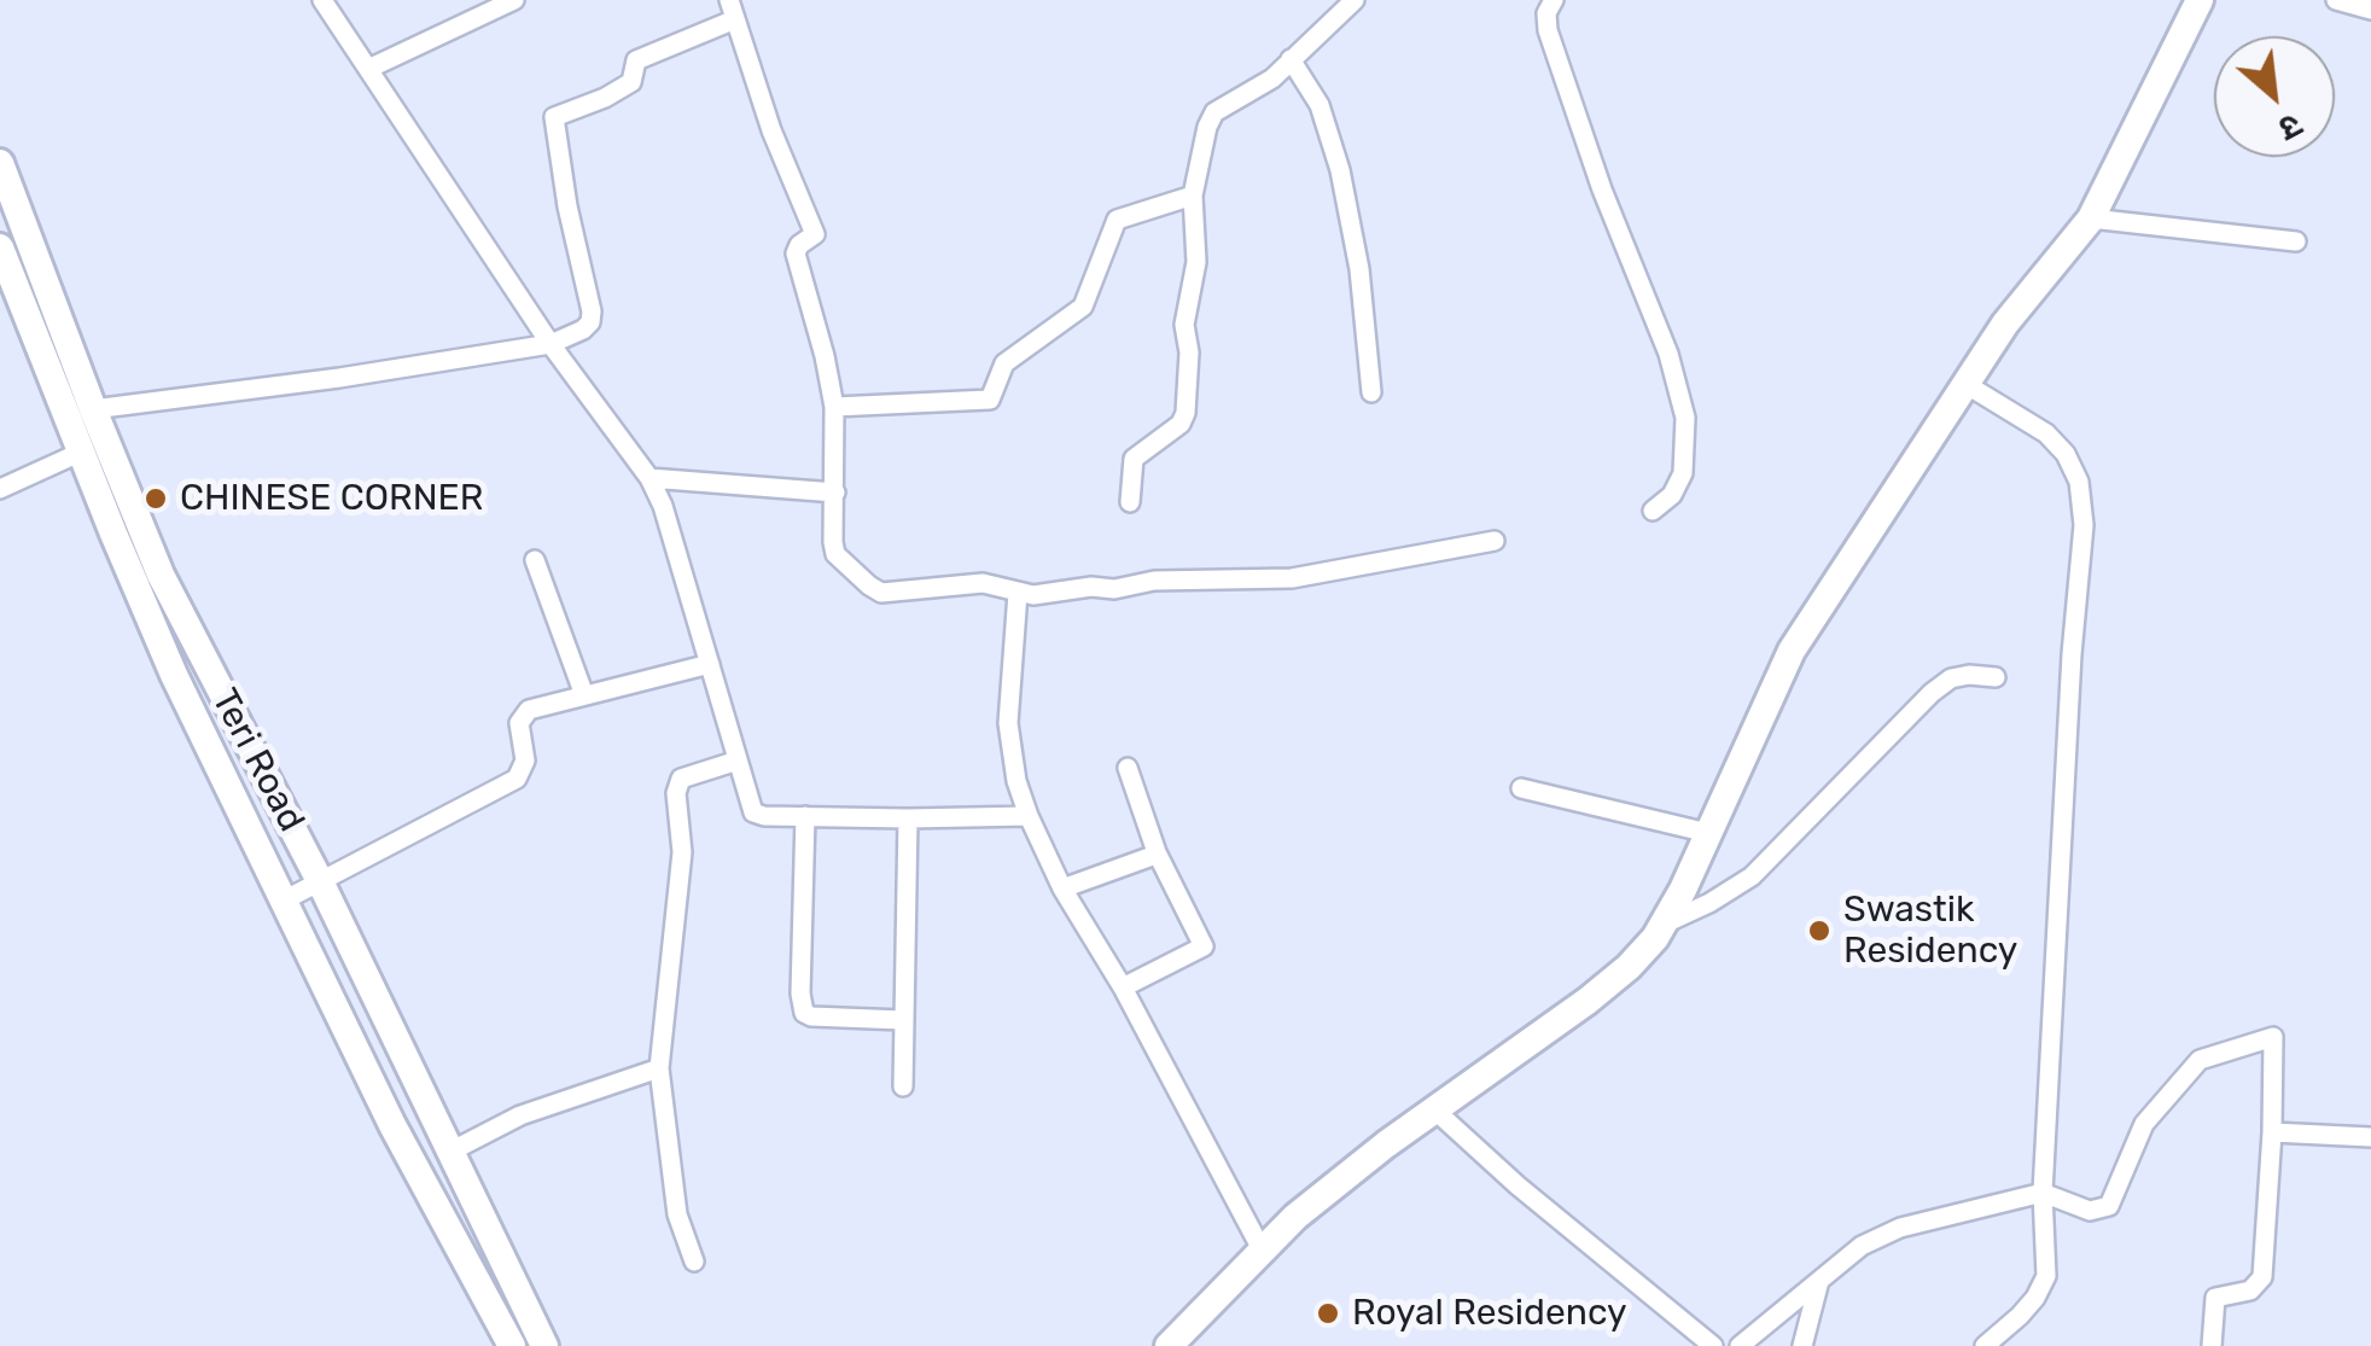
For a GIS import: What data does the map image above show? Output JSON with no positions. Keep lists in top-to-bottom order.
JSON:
{
  "streets": {
    "street": ["Teri Road"]
  },
  "places": ["CHINESE CORNER", "Swastik Residency", "Royal Residency"],
  "north": "bottom right"
}
